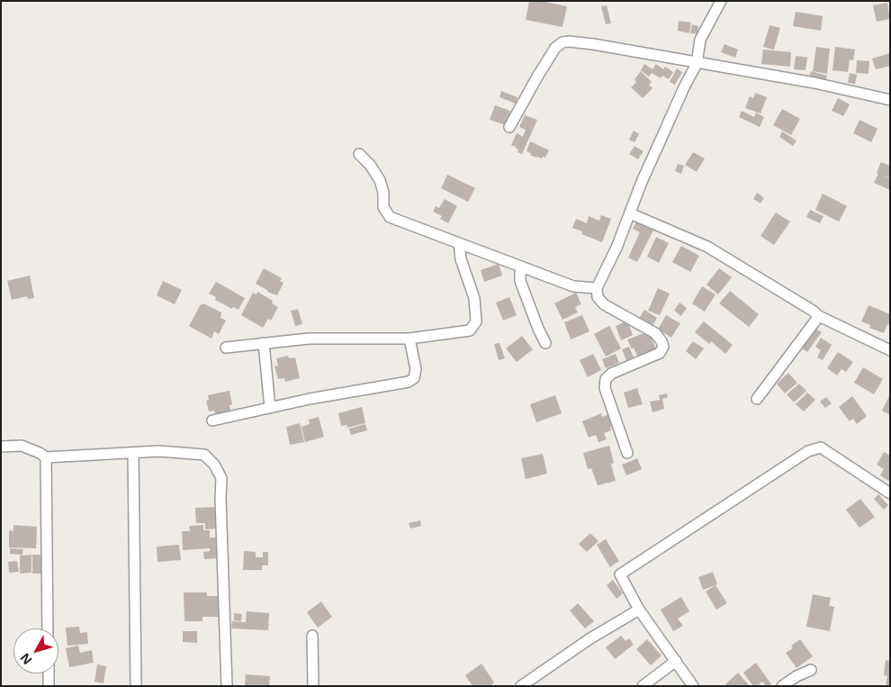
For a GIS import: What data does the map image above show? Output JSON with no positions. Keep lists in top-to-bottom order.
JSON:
{
  "north": "bottom left"
}
